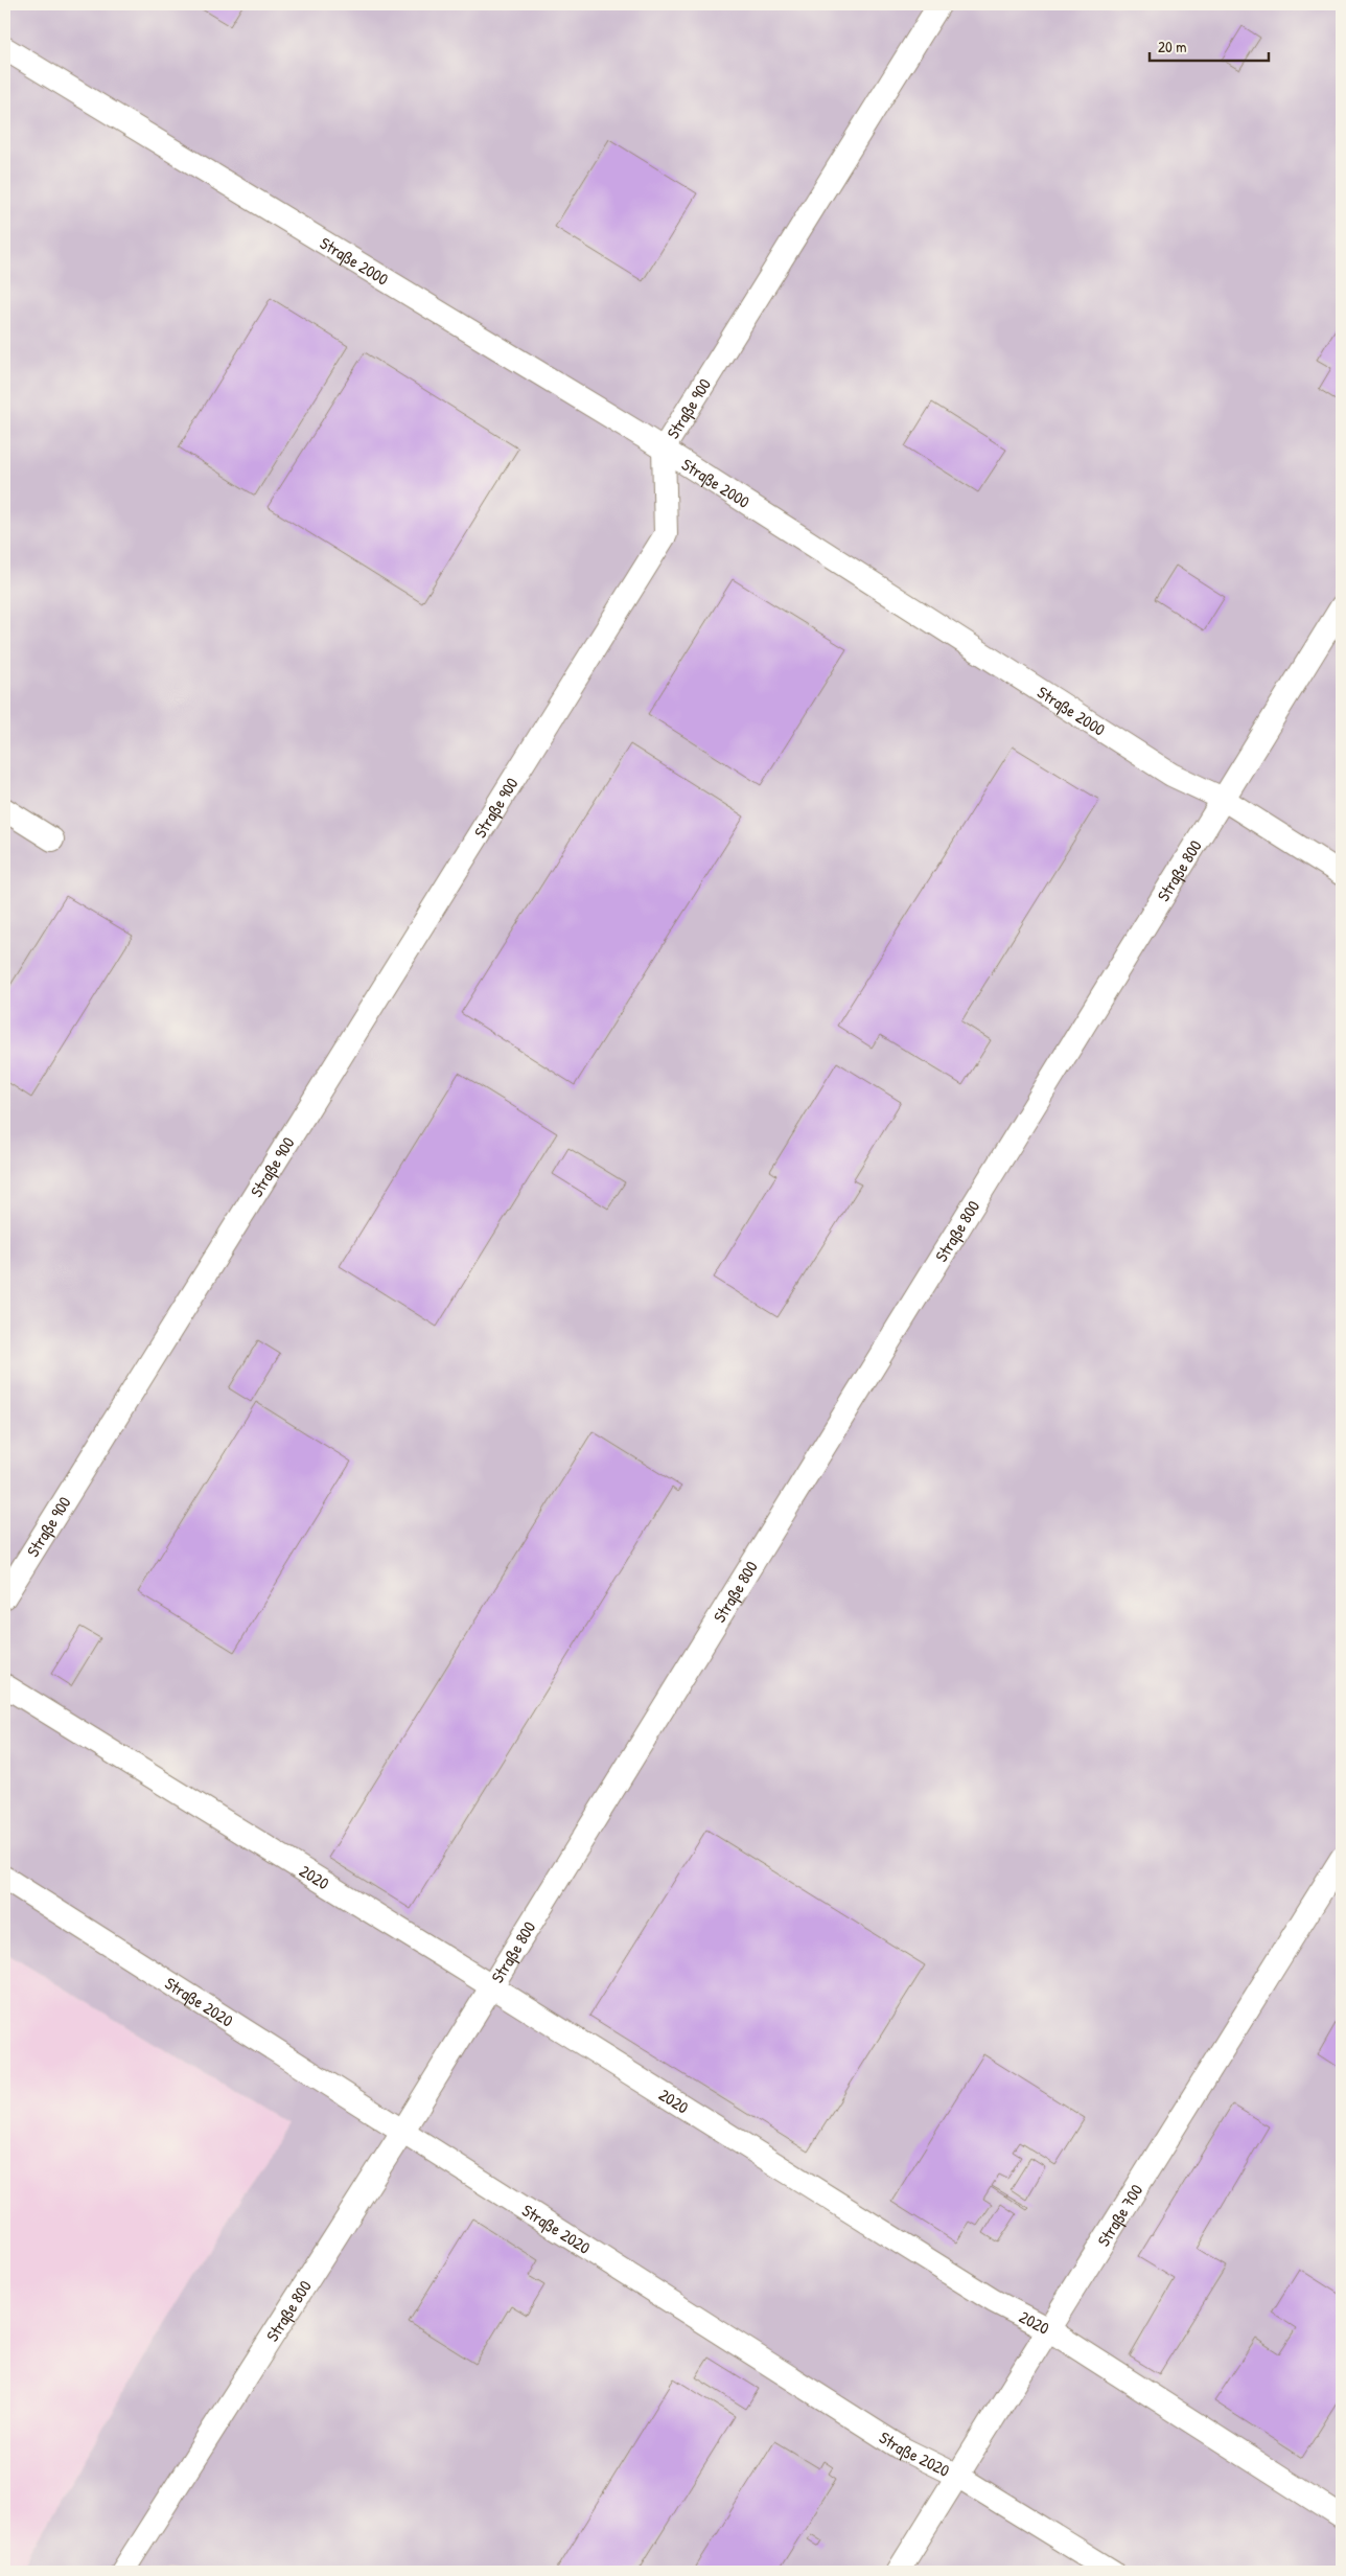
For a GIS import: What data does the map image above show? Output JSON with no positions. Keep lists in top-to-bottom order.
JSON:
{
  "streets": {
    "lane": [
      "Straße 2000",
      "Straße 900",
      "Straße 800",
      "2020",
      "Straße 2020",
      "Straße 700"
    ]
  },
  "crossings": [
    ["Straße 2000", "Straße 900"],
    ["Straße 2000", "Straße 800"],
    ["Straße 800", "2020"],
    ["Straße 800", "Straße 2020"],
    ["2020", "Straße 700"],
    ["Straße 2020", "Straße 700"]
  ],
  "scale_bar": "20 m"
}
